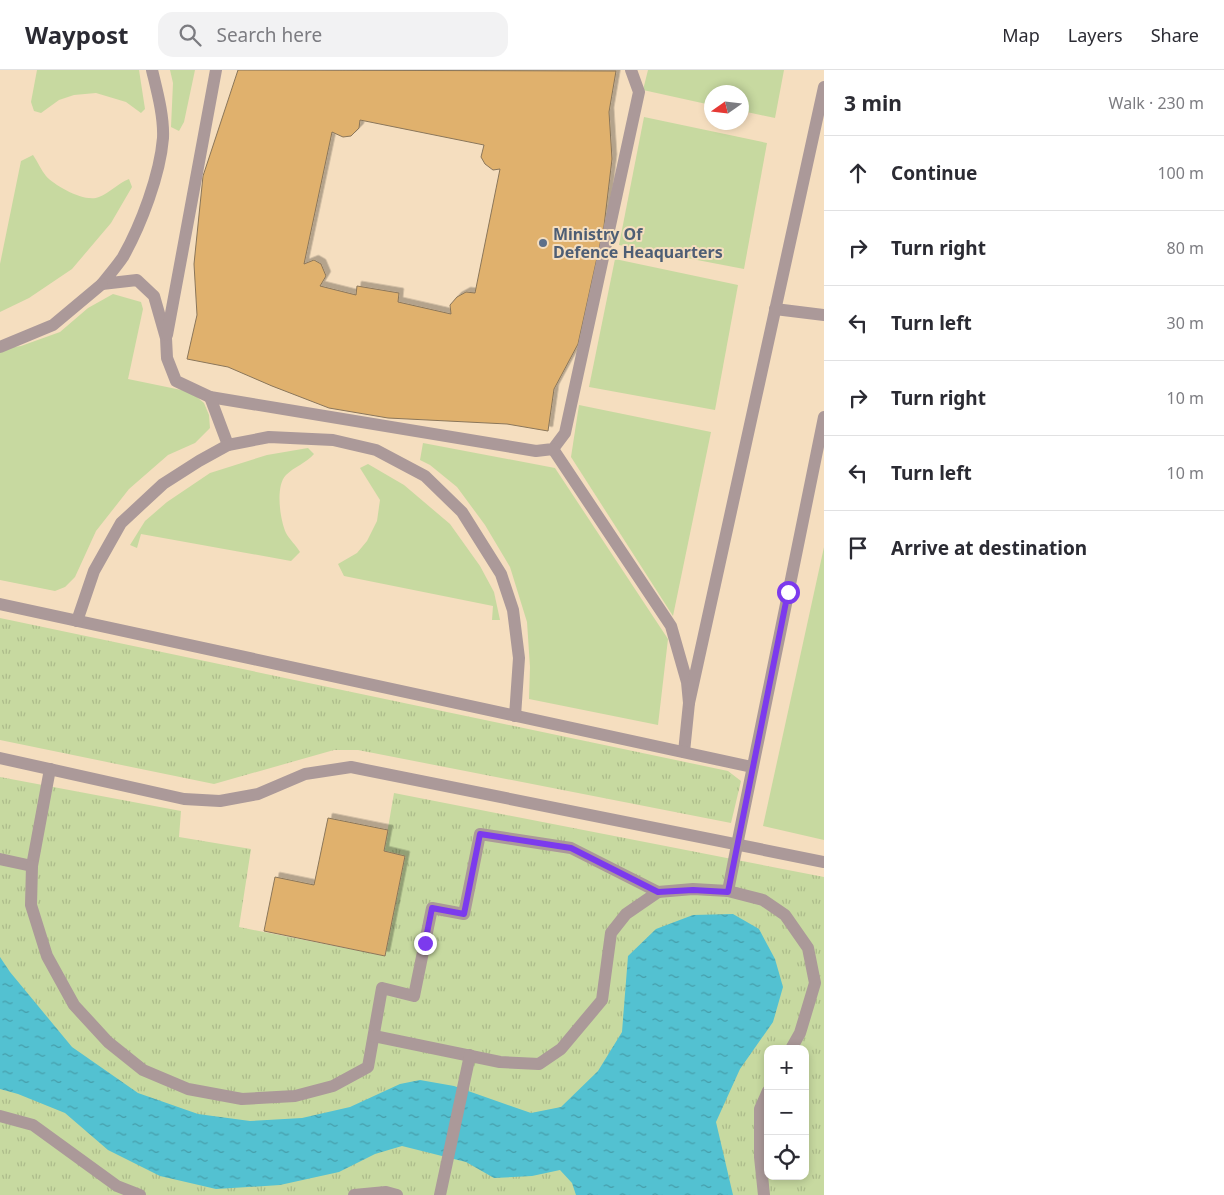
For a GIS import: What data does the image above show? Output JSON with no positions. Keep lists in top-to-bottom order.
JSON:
{
  "places": ["Ministry Of Defence Heaquarters"],
  "north": "left",
  "page": {
    "header": "Waypost",
    "search": "Search here",
    "nav": ["Map", "Layers", "Share"],
    "heading": ["3 min", "Walk · 230 m"],
    "list": [
      ["Continue", "100 m"],
      ["Turn right", "80 m"],
      ["Turn left", "30 m"],
      ["Turn right", "10 m"],
      ["Turn left", "10 m"],
      "Arrive at destination"
    ],
    "map_buttons": ["+", "−"]
  }
}
